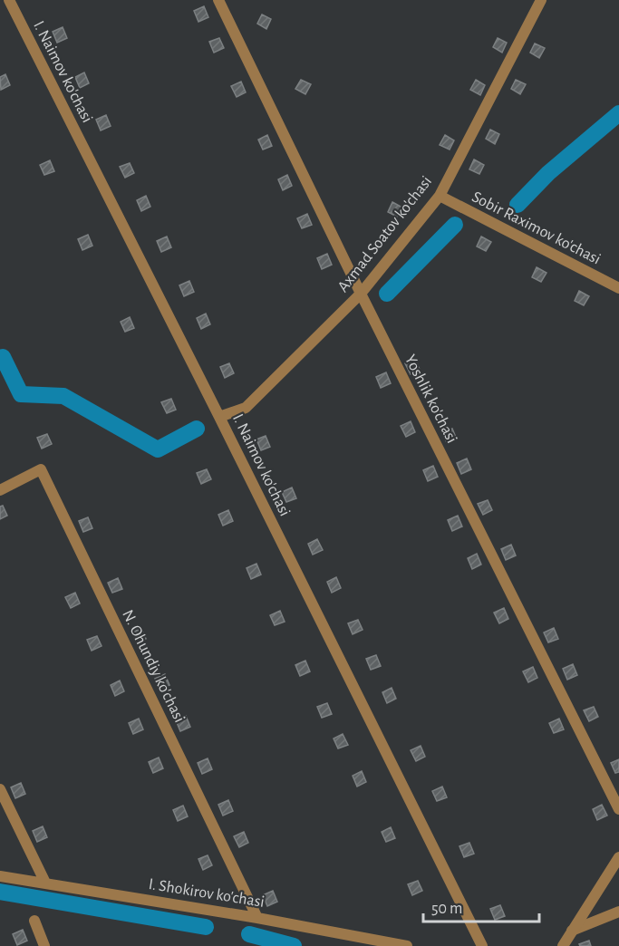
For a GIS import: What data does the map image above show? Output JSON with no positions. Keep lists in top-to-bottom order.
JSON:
{
  "streets": {
    "street": [
      "I. Naimov ko'chasi",
      "Sobir Raximov ko'chasi",
      "Axmad Soatov ko'chasi",
      "Yoshlik ko'chasi",
      "N. Ohundiy ko'chasi",
      "I. Shokirov ko'chasi"
    ]
  },
  "crossings": [
    ["I. Naimov ko'chasi", "Axmad Soatov ko'chasi"],
    ["Sobir Raximov ko'chasi", "Axmad Soatov ko'chasi"],
    ["Axmad Soatov ko'chasi", "Yoshlik ko'chasi"],
    ["N. Ohundiy ko'chasi", "I. Shokirov ko'chasi"]
  ],
  "scale_bar": "50 m"
}
